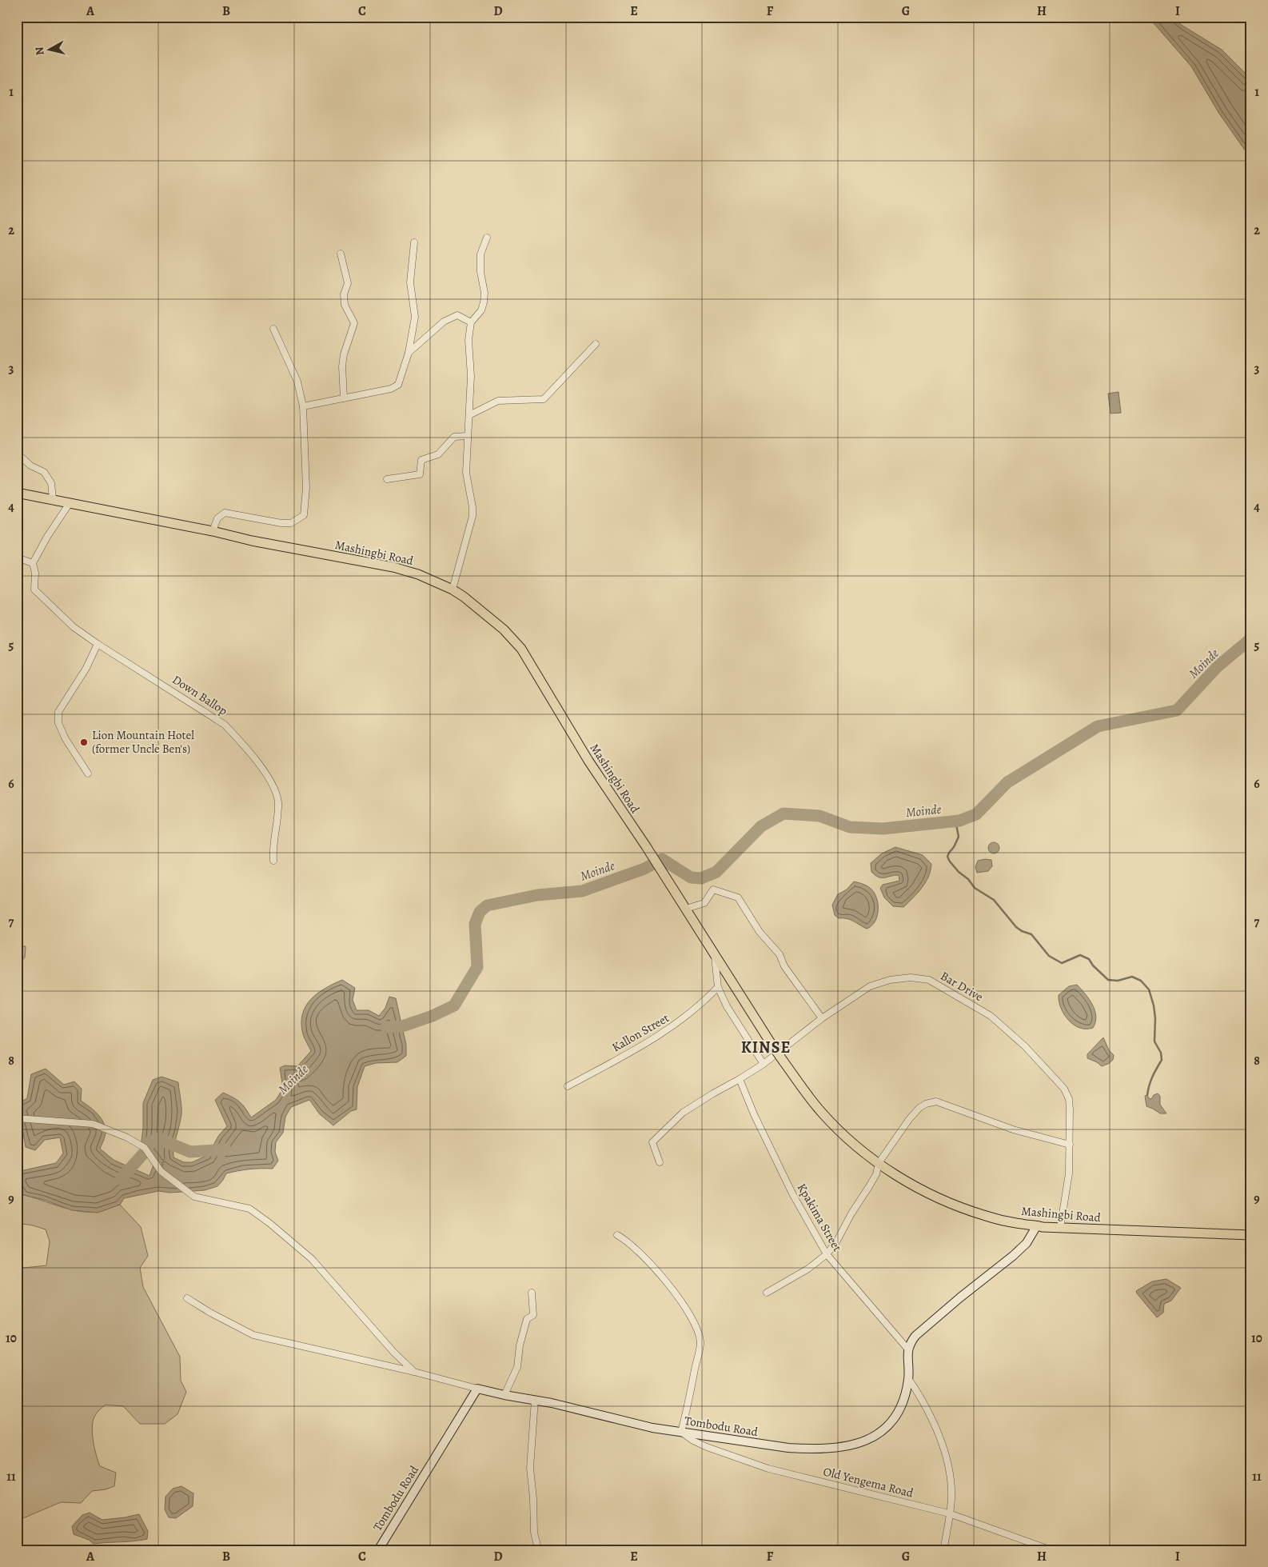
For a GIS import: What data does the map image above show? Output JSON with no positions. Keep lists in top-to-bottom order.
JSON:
{
  "streets": {
    "main road": ["Mashingbi Road", "Tombodu Road"],
    "street": [
      "Down Ballop",
      "Bar Drive",
      "Kallon Street",
      "Kpakima Street",
      "Old Yengema Road"
    ]
  },
  "crossings": [
    ["Mashingbi Road", "Bar Drive"],
    ["Bar Drive", "Kpakima Street"],
    ["Kpakima Street", "Tombodu Road"],
    ["Tombodu Road", "Old Yengema Road"]
  ],
  "districts": ["KINSE"],
  "water": ["Moinde"],
  "places": ["Lion Mountain Hotel (former Uncle Ben's)"],
  "north": "left",
  "grid": {
    "columns": [
      "A",
      "B",
      "C",
      "D",
      "E",
      "F",
      "G",
      "H",
      "I"
    ],
    "rows": [
      "1",
      "2",
      "3",
      "4",
      "5",
      "6",
      "7",
      "8",
      "9",
      "10",
      "11"
    ]
  }
}
